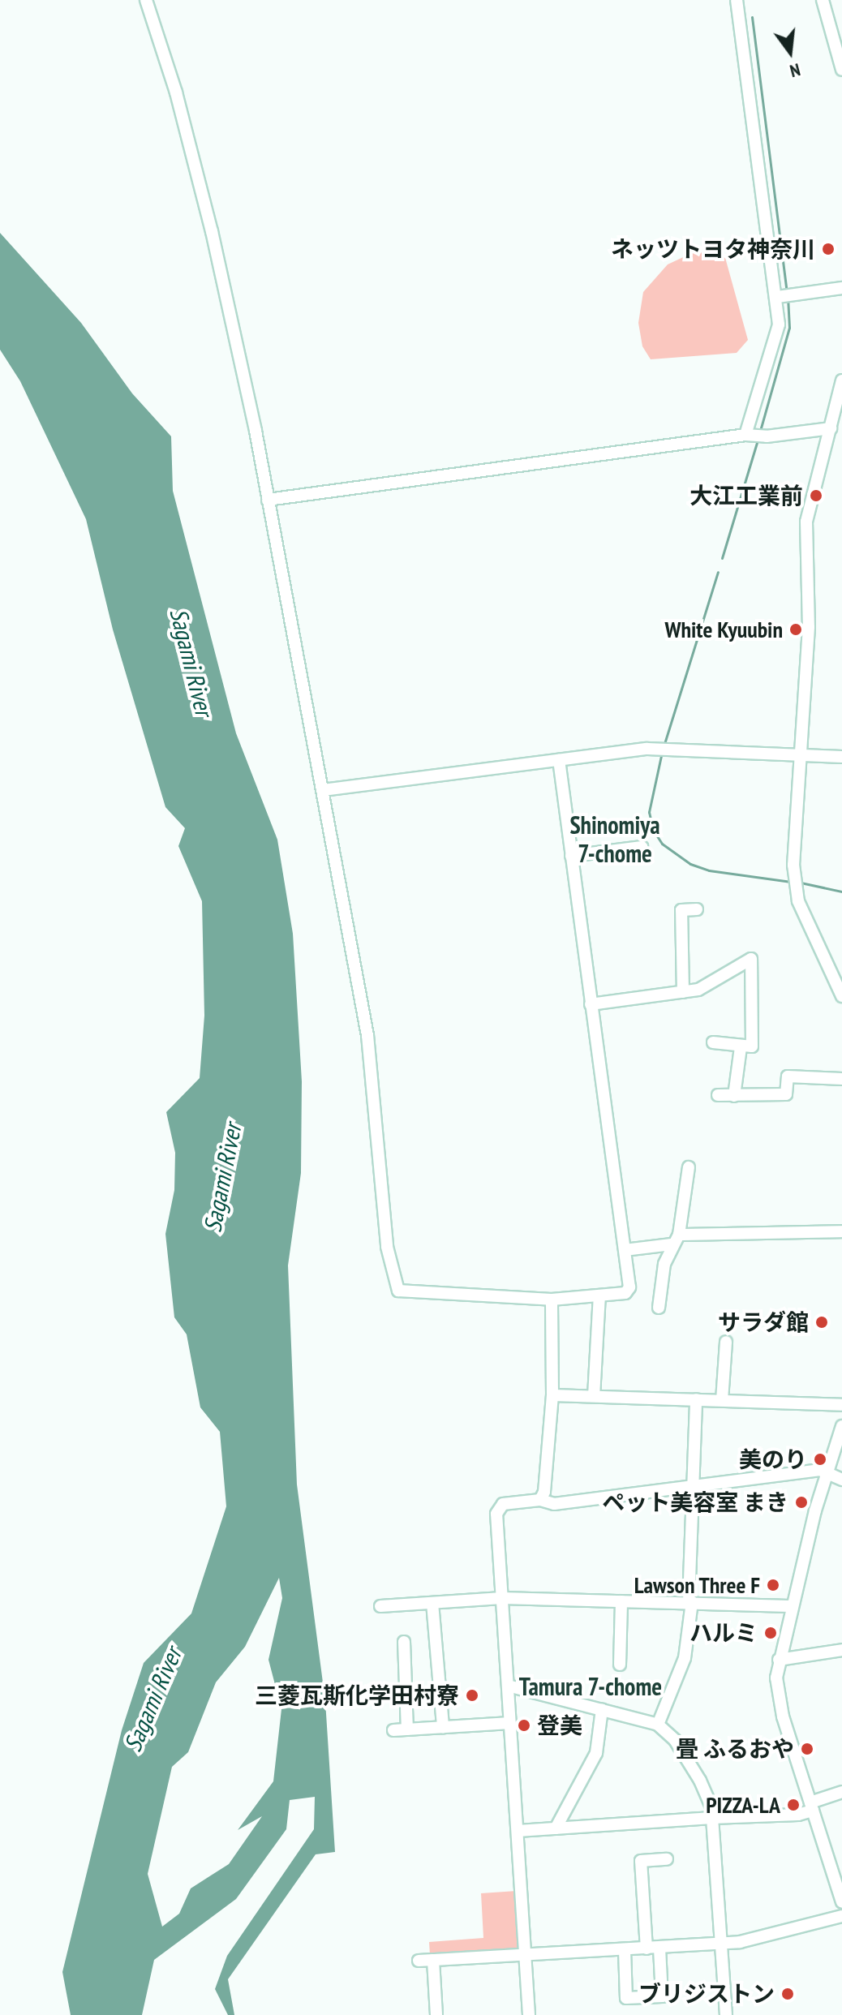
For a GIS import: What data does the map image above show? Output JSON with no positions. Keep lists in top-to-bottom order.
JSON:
{
  "districts": ["Shinomiya 7-chome", "Tamura 7-chome"],
  "water": ["Sagami River"],
  "places": [
    "ネッツトヨタ神奈川",
    "大江工業前",
    "White Kyuubin",
    "サラダ館",
    "美のり",
    "ペット美容室 まき",
    "Lawson Three F",
    "ハルミ",
    "三菱瓦斯化学田村寮",
    "登美",
    "畳 ふるおや",
    "PIZZA-LA",
    "ブリジストン"
  ],
  "north": "bottom"
}
